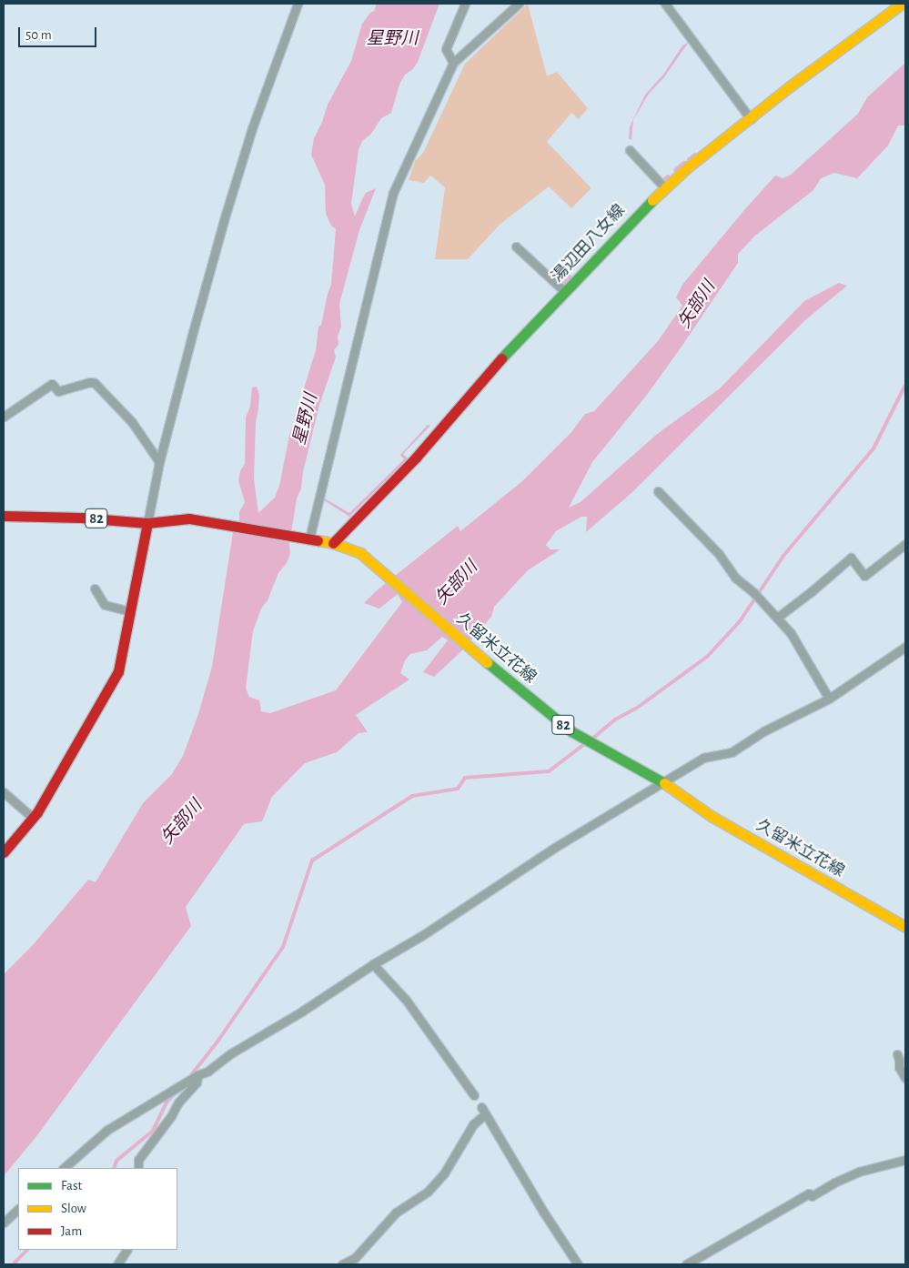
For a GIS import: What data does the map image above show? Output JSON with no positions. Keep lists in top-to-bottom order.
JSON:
{
  "streets": {
    "main road": ["湯辺田八女線", "82", "久留米立花線"]
  },
  "crossings": [
    ["湯辺田八女線", "久留米立花線"]
  ],
  "water": ["星野川", "矢部川"],
  "legend": ["Fast", "Slow", "Jam"],
  "scale_bar": "50 m"
}
